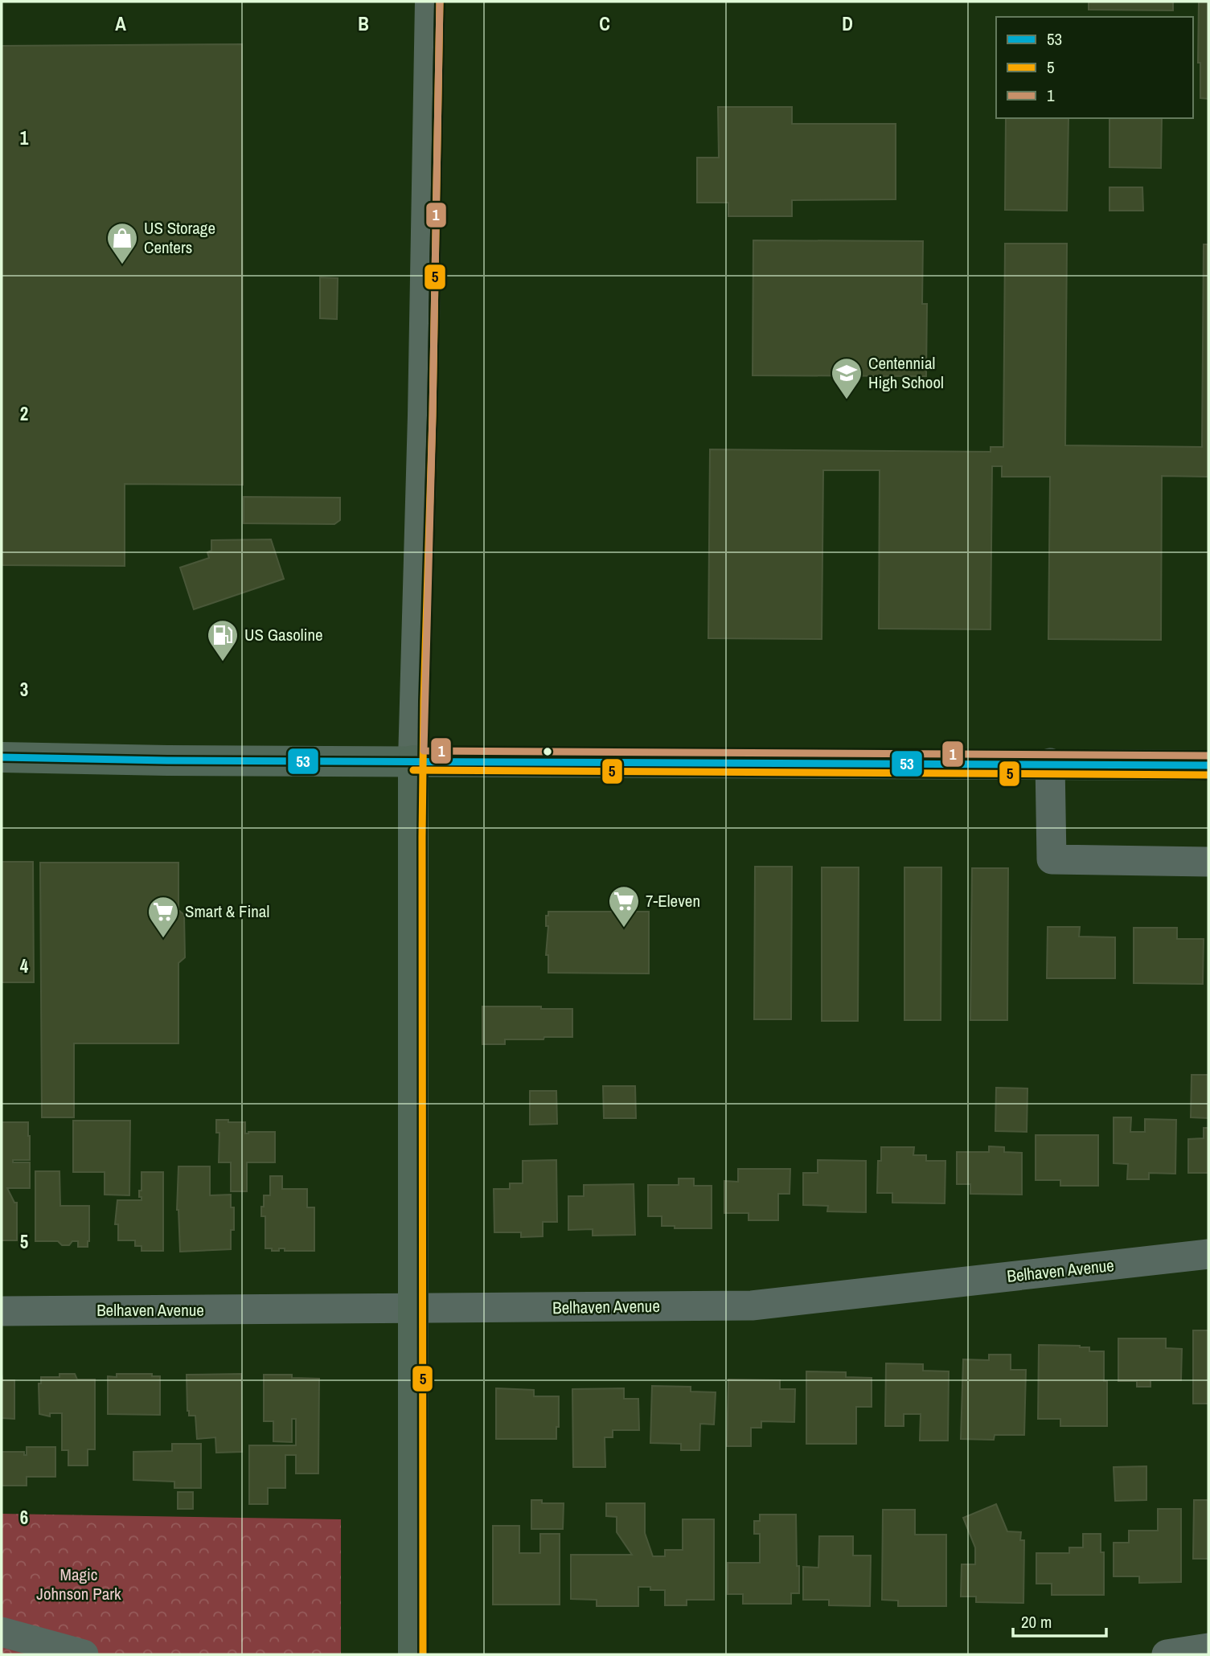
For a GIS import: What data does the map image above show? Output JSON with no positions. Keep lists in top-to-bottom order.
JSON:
{
  "streets": {
    "street": ["Belhaven Avenue"]
  },
  "parks": ["Magic Johnson Park"],
  "places": {
    "shop": ["US Storage Centers"],
    "school or university": ["Centennial High School"],
    "fuel station": ["US Gasoline"],
    "supermarket": ["7-Eleven", "Smart & Final"]
  },
  "lines": ["transit line 5", "transit line 1", "transit line 53"],
  "legend": ["53", "5", "1"],
  "scale_bar": "20 m",
  "grid": {
    "columns": [
      "A",
      "B",
      "C",
      "D"
    ],
    "rows": [
      "1",
      "2",
      "3",
      "4",
      "5",
      "6"
    ]
  }
}
